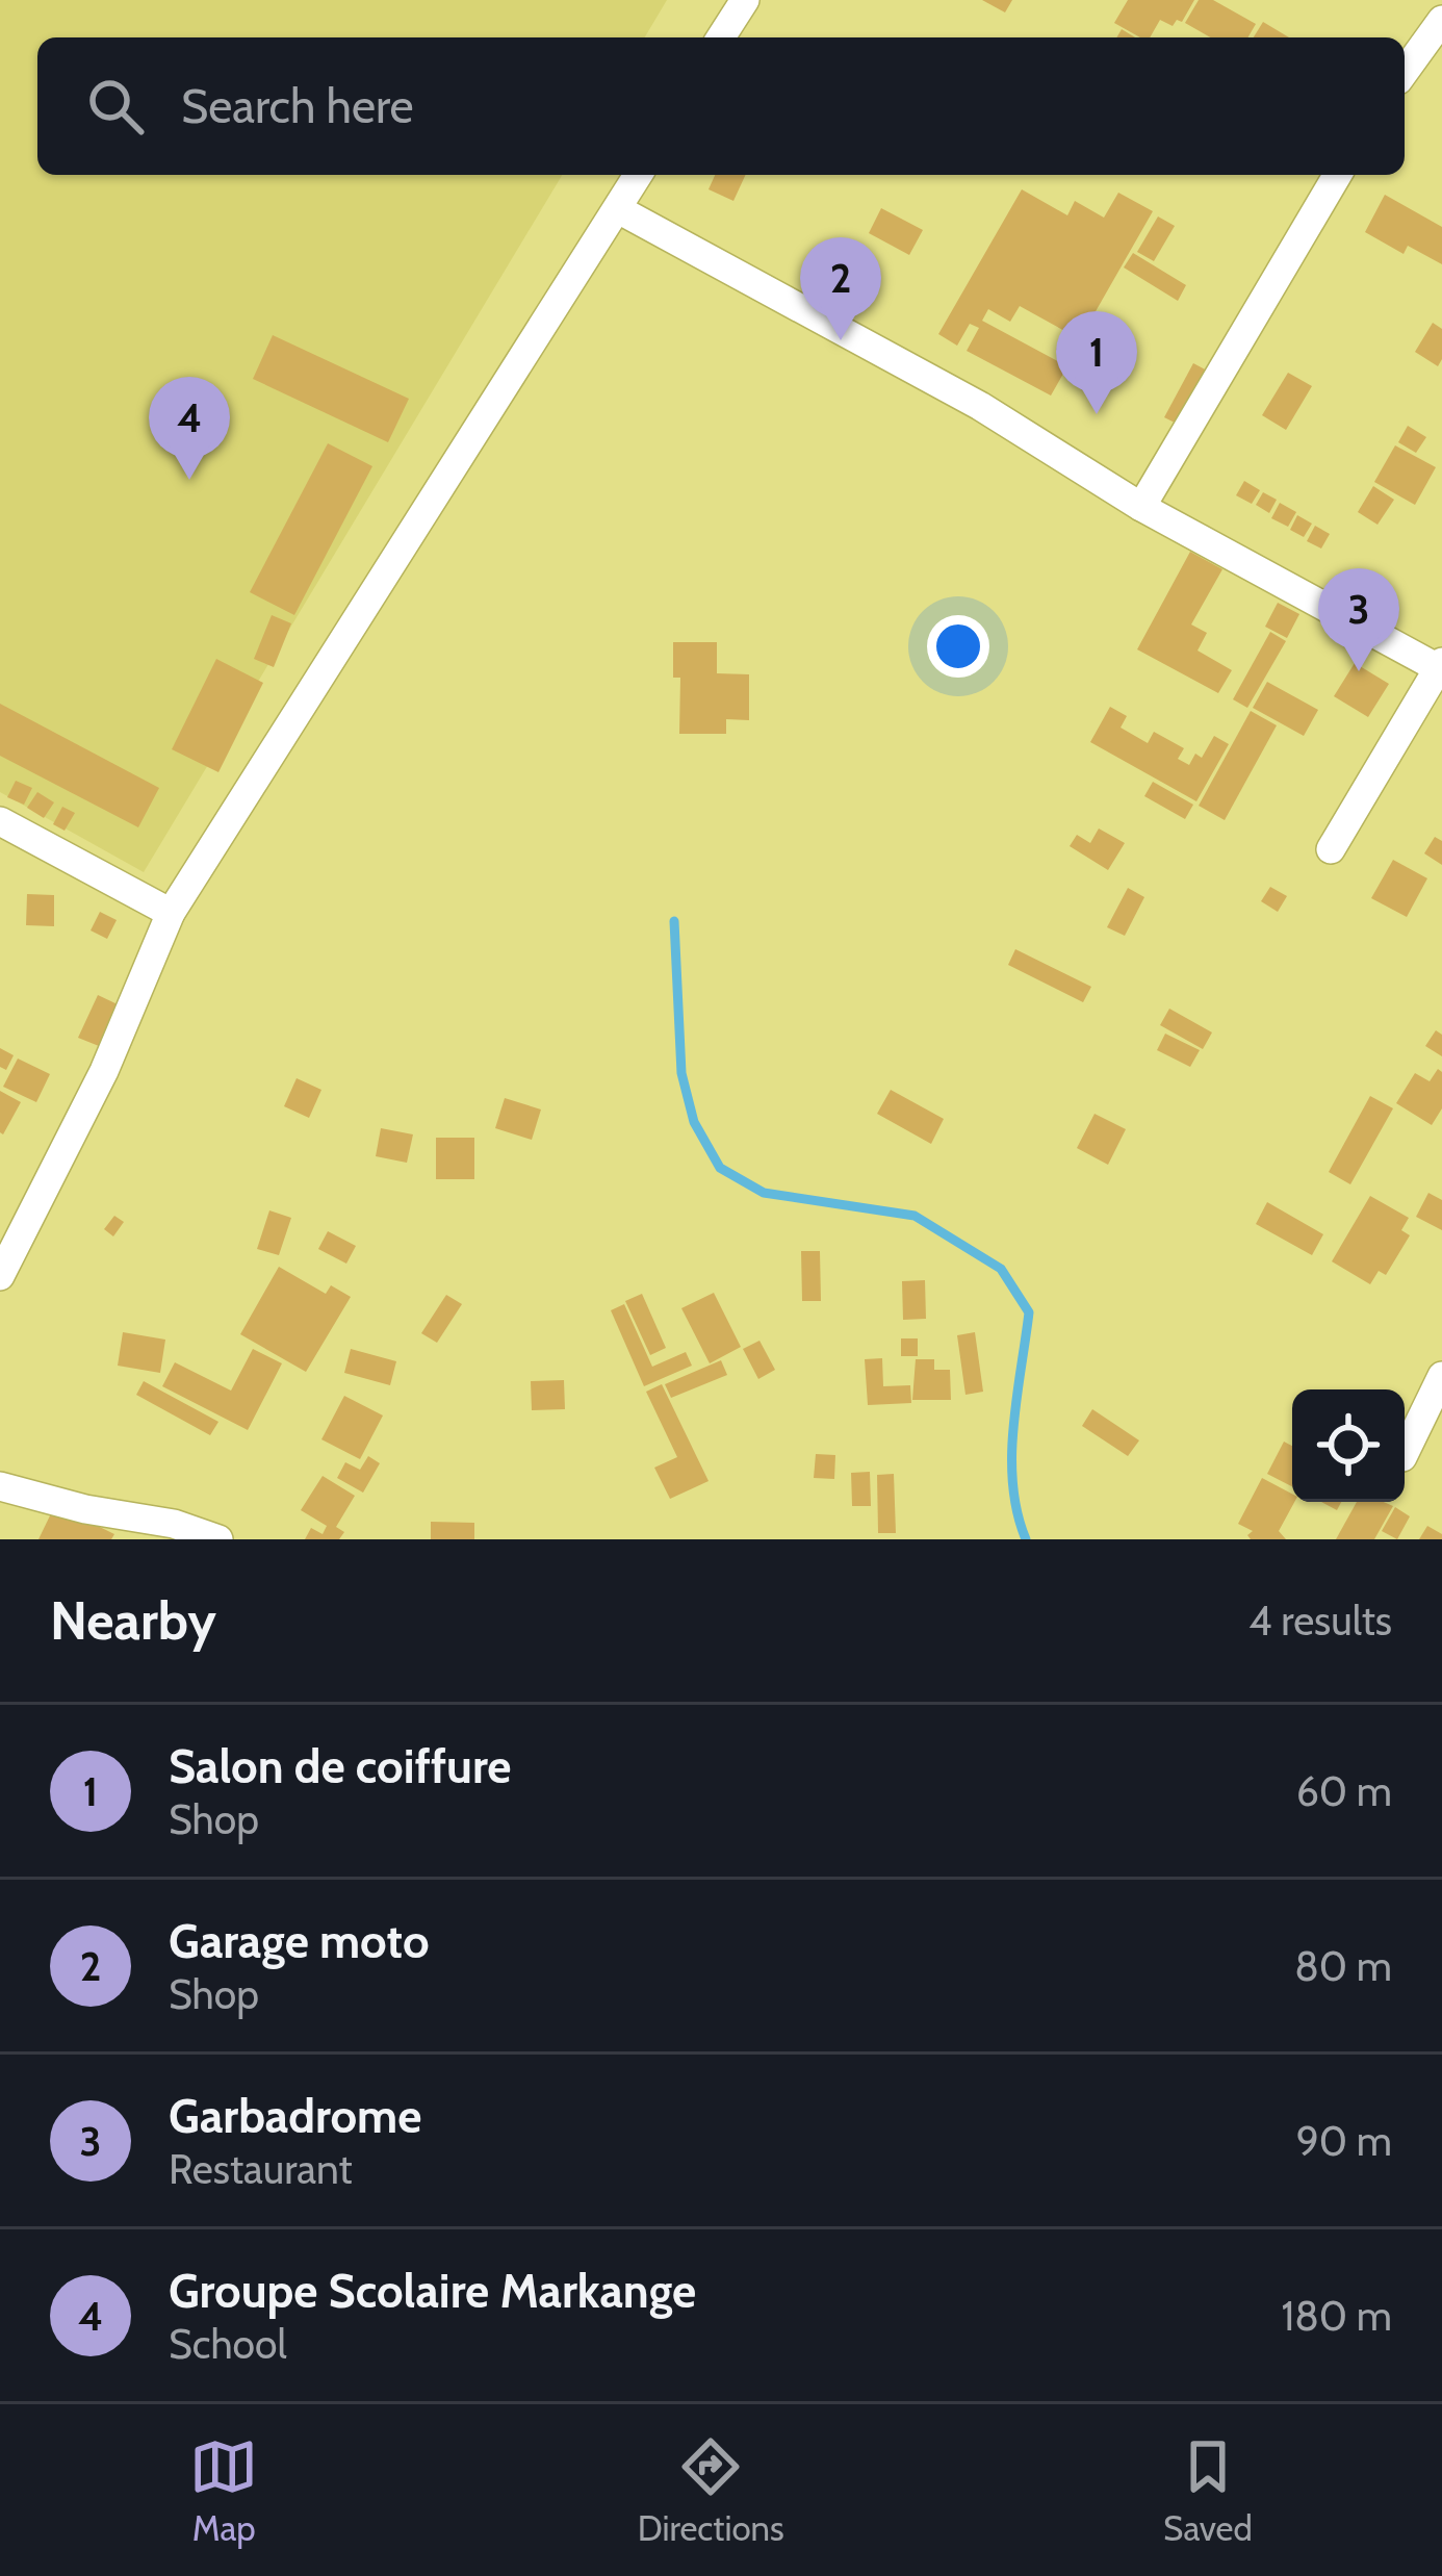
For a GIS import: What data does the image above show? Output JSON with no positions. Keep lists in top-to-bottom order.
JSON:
{
  "page": {
    "search": "Search here",
    "pins": [
      "2",
      "1",
      "4",
      "3"
    ],
    "heading": ["Nearby", "4 results"],
    "list": [
      {
        "mark": "1",
        "name": "Salon de coiffure",
        "note": "Shop",
        "value": "60 m"
      },
      {
        "mark": "2",
        "name": "Garage moto",
        "note": "Shop",
        "value": "80 m"
      },
      {
        "mark": "3",
        "name": "Garbadrome",
        "note": "Restaurant",
        "value": "90 m"
      },
      {
        "mark": "4",
        "name": "Groupe Scolaire Markange",
        "note": "School",
        "value": "180 m"
      }
    ],
    "nav": ["Map", "Directions", "Saved"]
  }
}
